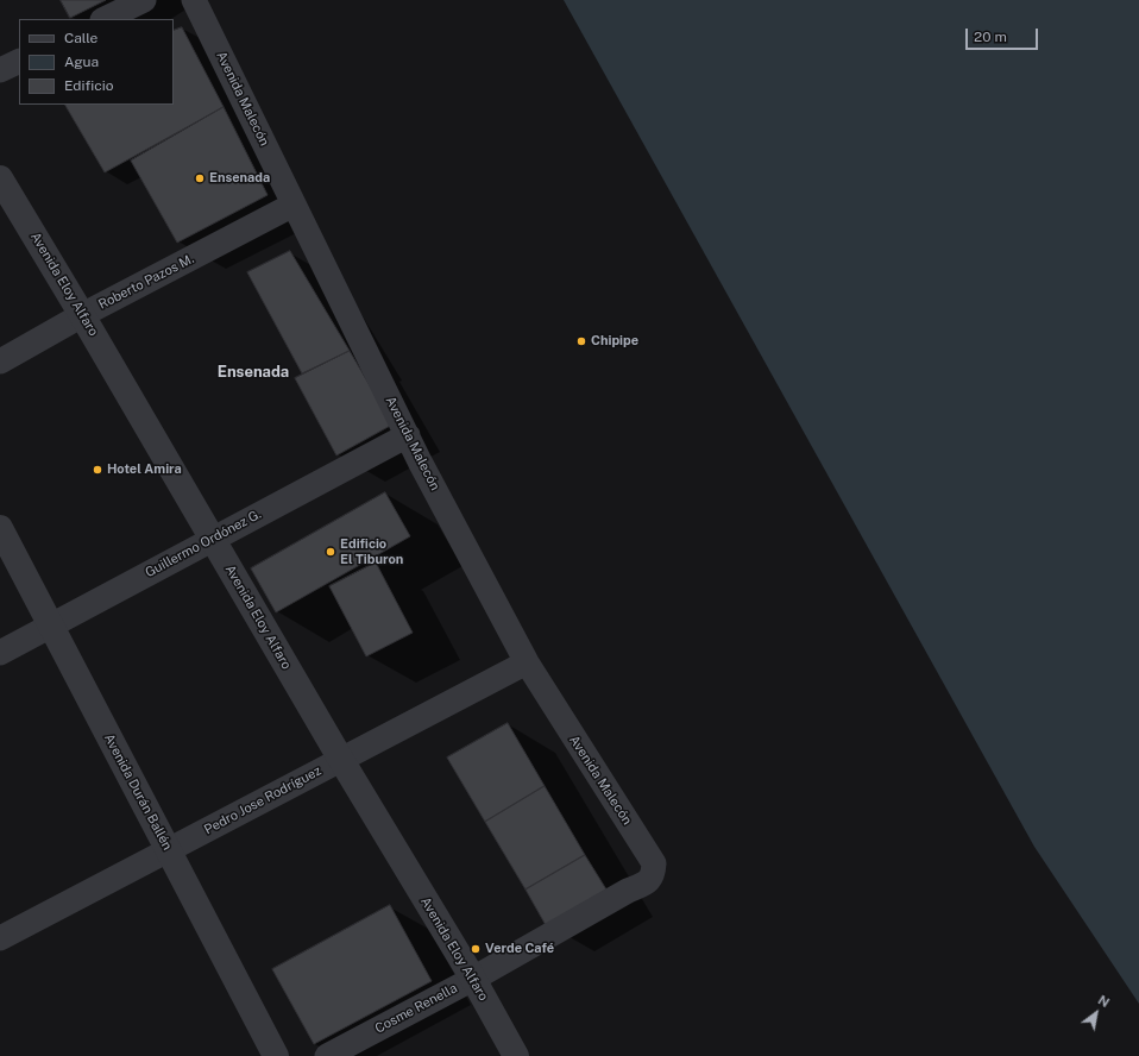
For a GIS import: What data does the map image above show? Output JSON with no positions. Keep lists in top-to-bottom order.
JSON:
{
  "streets": {
    "street": [
      "Avenida Malecón",
      "Roberto Pazos M.",
      "Avenida Eloy Alfaro",
      "Guillermo Ordónez G.",
      "Avenida Durán Ballén",
      "Pedro Jose Rodríguez",
      "Cosme Renella"
    ]
  },
  "crossings": [
    ["Avenida Malecón", "Roberto Pazos M."],
    ["Avenida Malecón", "Guillermo Ordónez G."],
    ["Avenida Malecón", "Pedro Jose Rodríguez"],
    ["Avenida Malecón", "Cosme Renella"],
    ["Roberto Pazos M.", "Avenida Eloy Alfaro"],
    ["Avenida Eloy Alfaro", "Guillermo Ordónez G."],
    ["Avenida Eloy Alfaro", "Pedro Jose Rodríguez"],
    ["Avenida Eloy Alfaro", "Cosme Renella"],
    ["Guillermo Ordónez G.", "Avenida Durán Ballén"],
    ["Avenida Durán Ballén", "Pedro Jose Rodríguez"]
  ],
  "districts": ["Ensenada"],
  "places": [
    "Ensenada",
    "Chipipe",
    "Hotel Amira",
    "Edificio El Tiburon",
    "Verde Café"
  ],
  "legend": ["Calle", "Agua", "Edificio"],
  "scale_bar": "20 m",
  "north": "top right"
}
